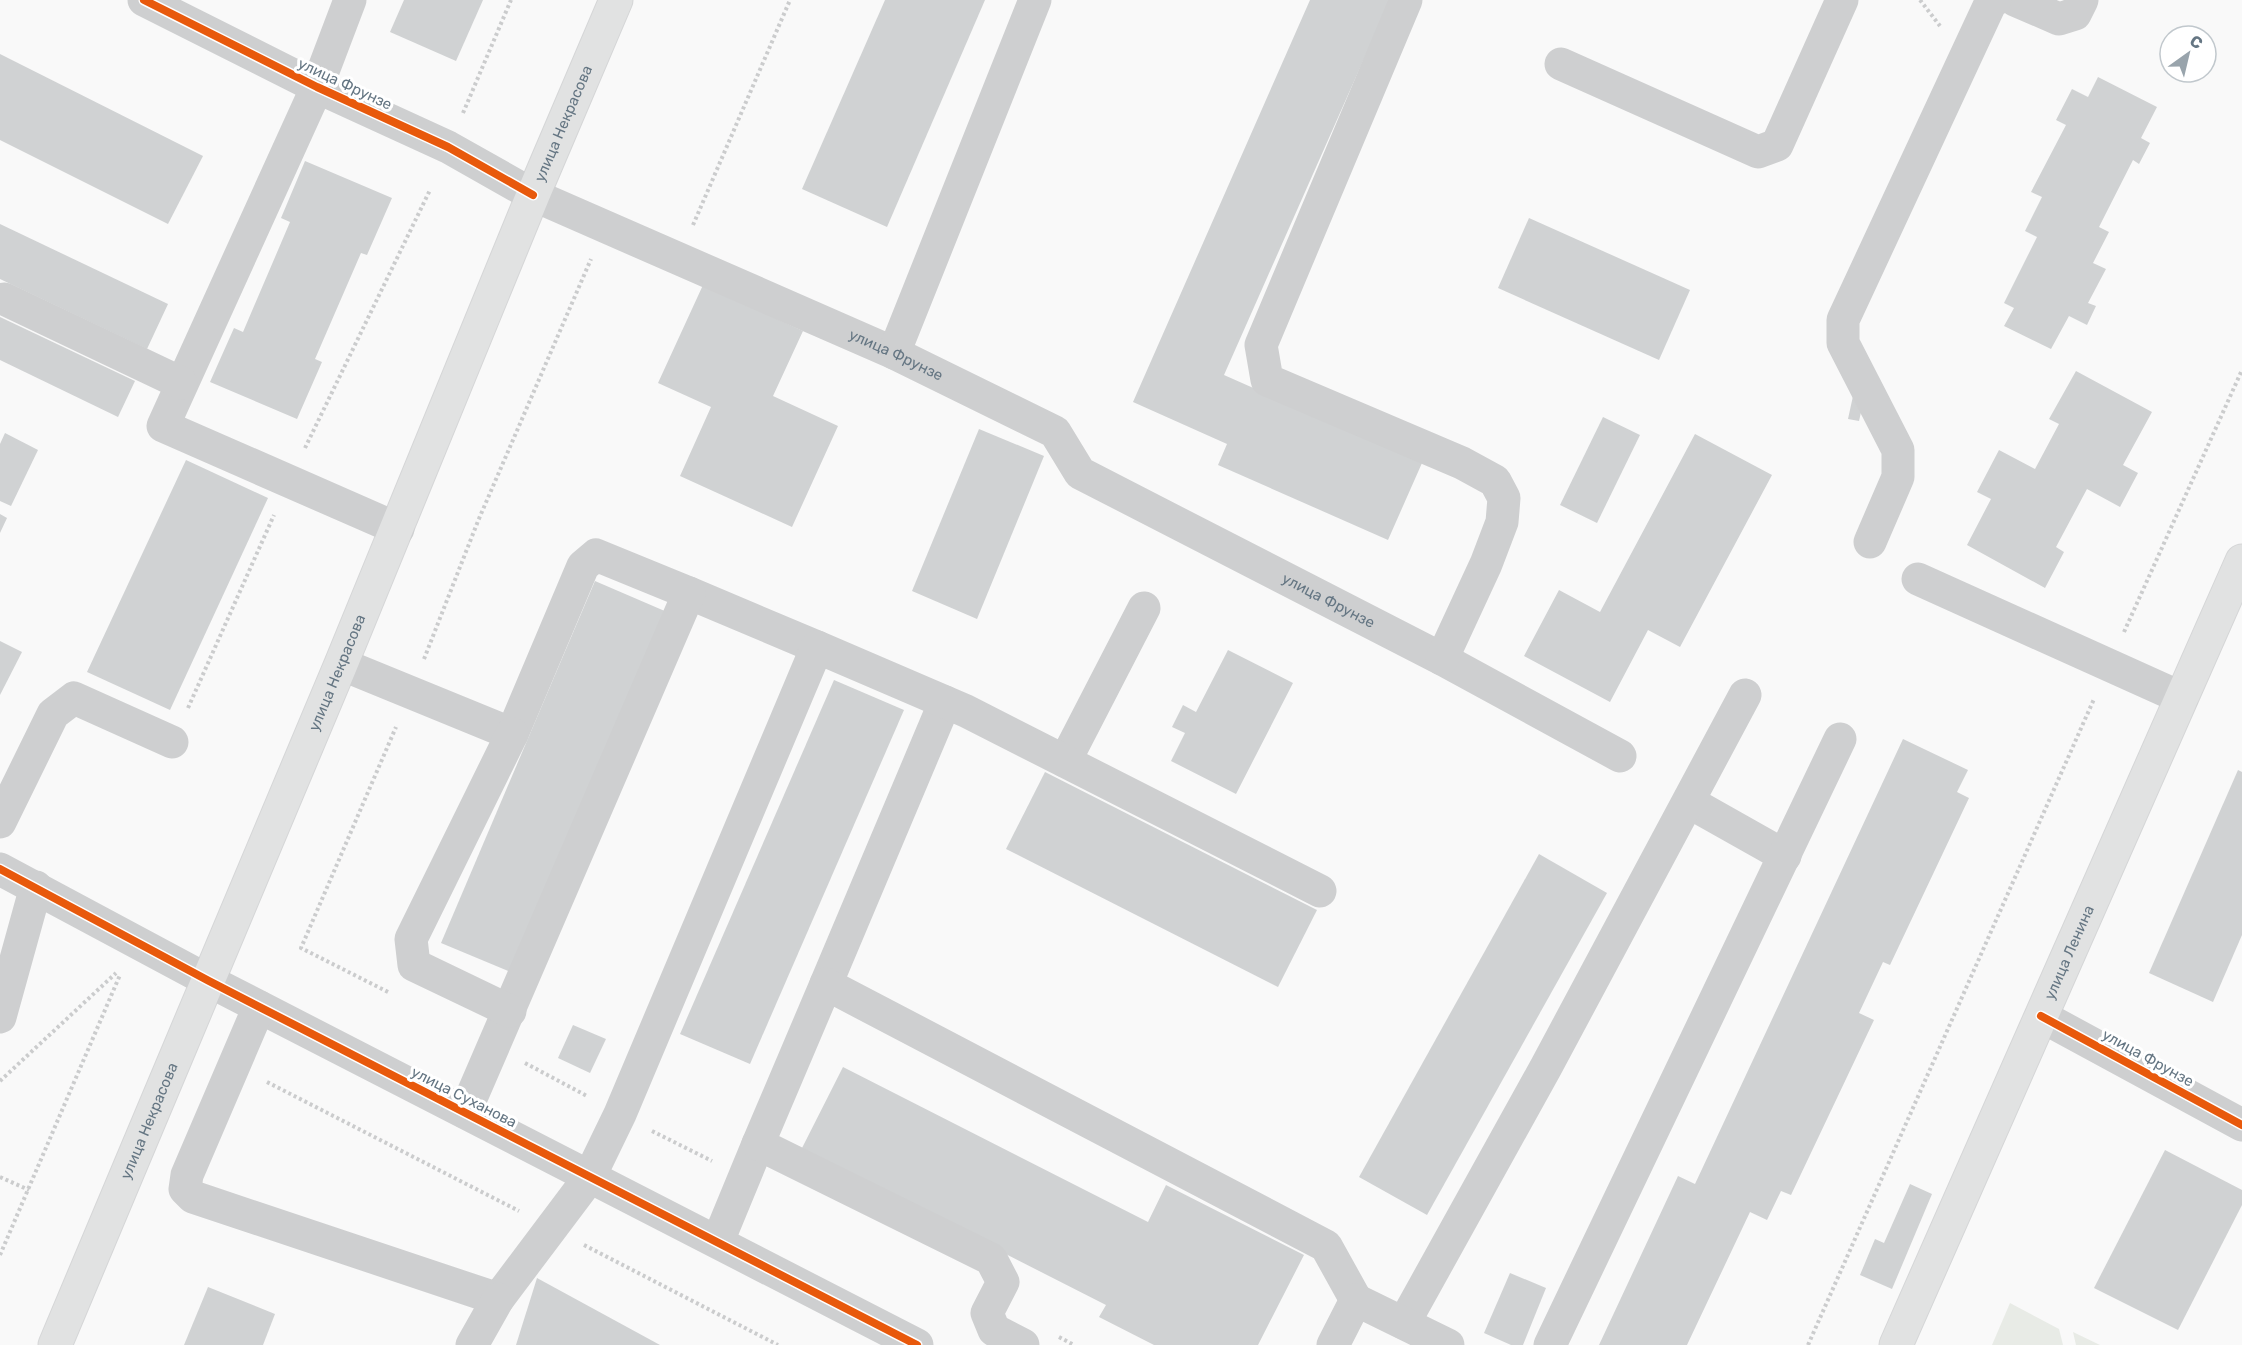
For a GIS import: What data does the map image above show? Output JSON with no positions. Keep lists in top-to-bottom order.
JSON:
{
  "streets": {
    "main road": ["улица Некрасова", "улица Ленина"],
    "street": ["улица Фрунзе", "улица Суханова"]
  },
  "crossings": [
    ["улица Фрунзе", "улица Некрасова"],
    ["улица Фрунзе", "улица Ленина"],
    ["улица Некрасова", "улица Суханова"]
  ],
  "north": "top right"
}
